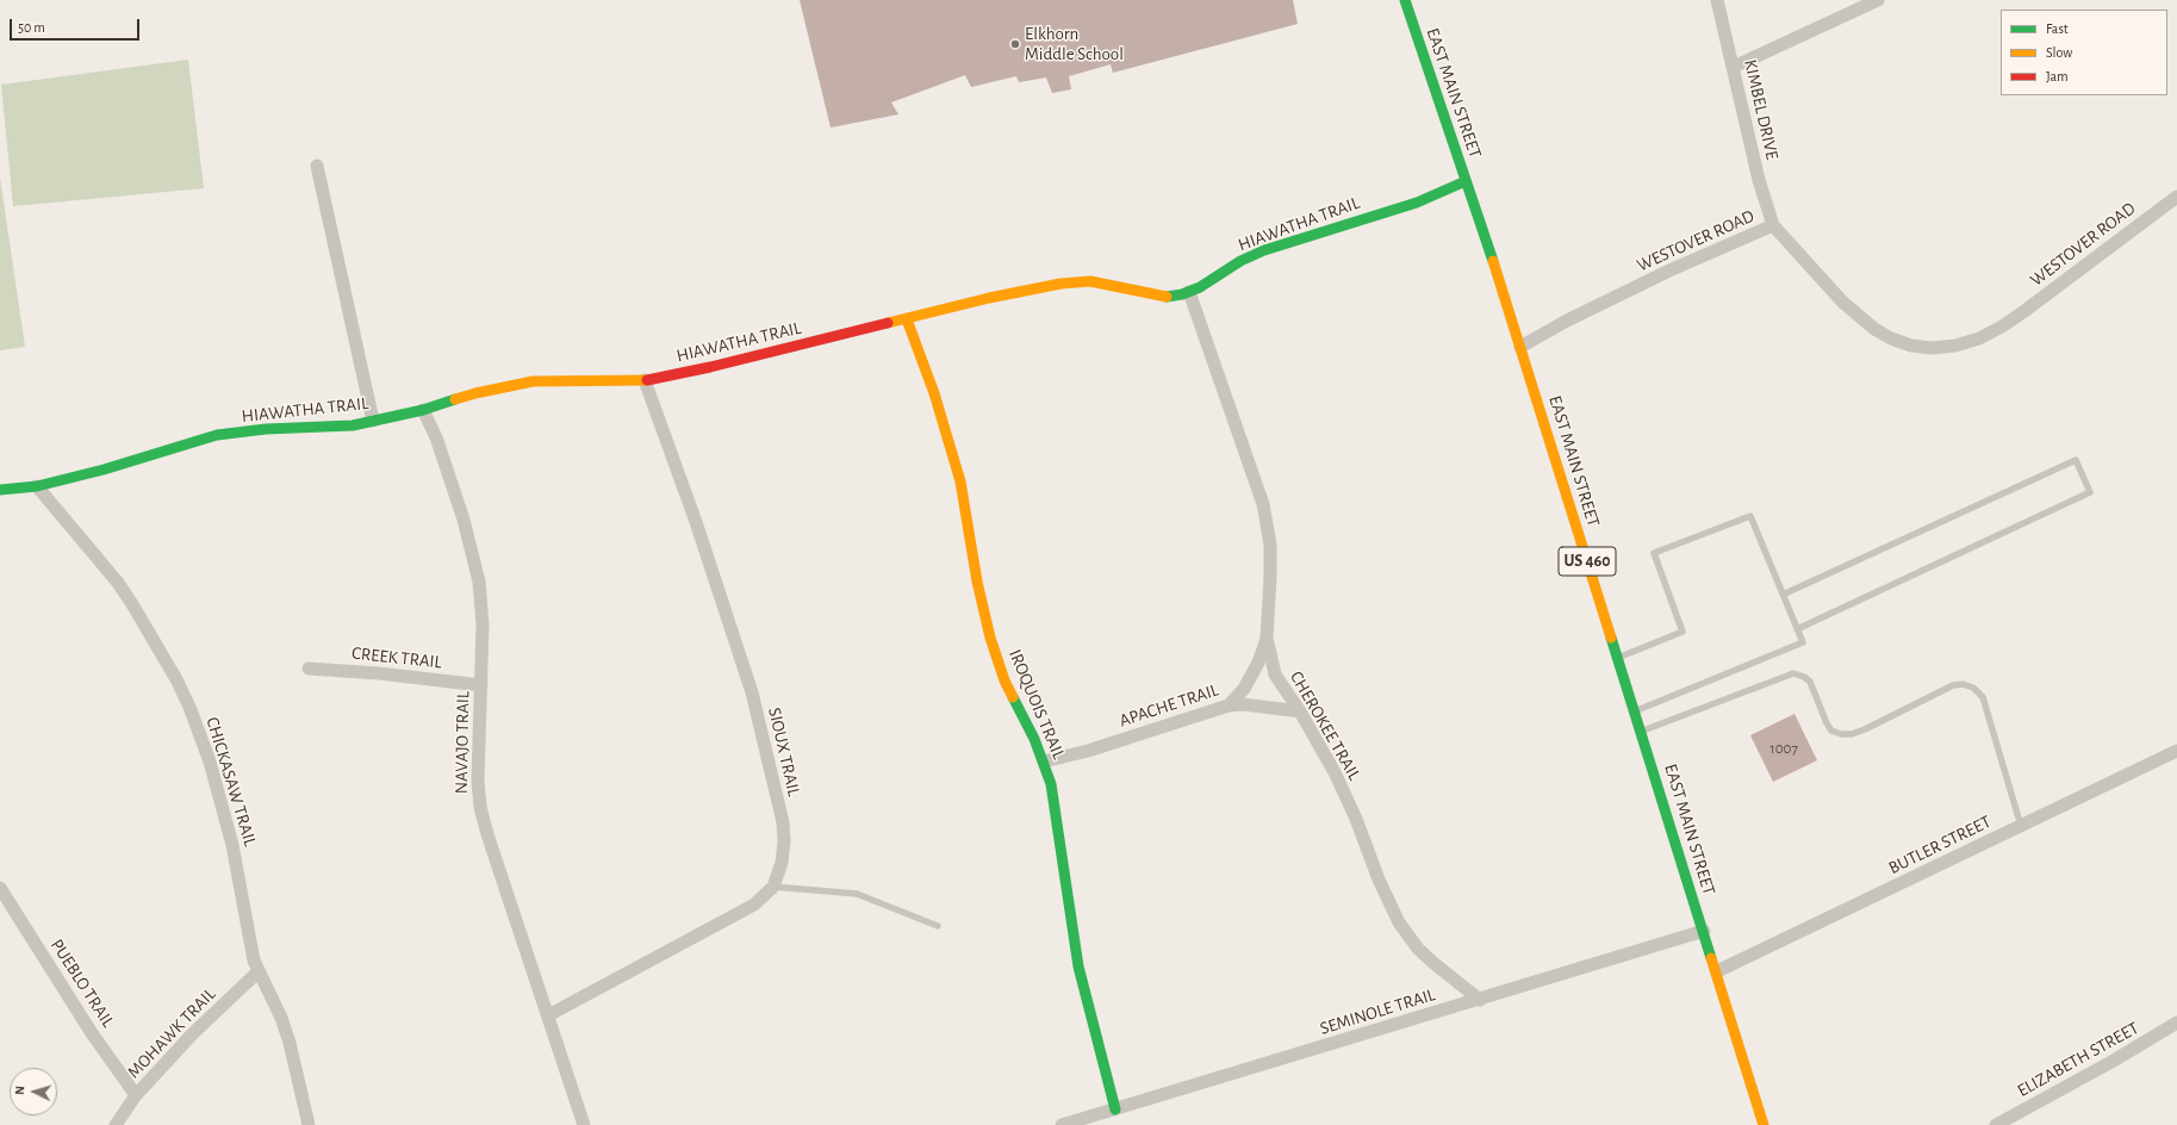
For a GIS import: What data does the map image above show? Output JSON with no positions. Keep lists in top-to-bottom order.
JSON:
{
  "streets": {
    "street": [
      "EAST MAIN STREET",
      "KIMBEL DRIVE",
      "HIAWATHA TRAIL",
      "WESTOVER ROAD",
      "US 460",
      "CREEK TRAIL",
      "IROQUOIS TRAIL",
      "APACHE TRAIL",
      "CHEROKEE TRAIL",
      "NAVAJO TRAIL",
      "SIOUX TRAIL",
      "CHICKASAW TRAIL",
      "BUTLER STREET",
      "PUEBLO TRAIL",
      "SEMINOLE TRAIL",
      "MOHAWK TRAIL",
      "ELIZABETH STREET"
    ]
  },
  "crossings": [
    ["EAST MAIN STREET", "HIAWATHA TRAIL"],
    ["EAST MAIN STREET", "WESTOVER ROAD"],
    ["EAST MAIN STREET", "BUTLER STREET"],
    ["EAST MAIN STREET", "SEMINOLE TRAIL"],
    ["KIMBEL DRIVE", "WESTOVER ROAD"],
    ["HIAWATHA TRAIL", "IROQUOIS TRAIL"],
    ["HIAWATHA TRAIL", "CHEROKEE TRAIL"],
    ["HIAWATHA TRAIL", "NAVAJO TRAIL"],
    ["HIAWATHA TRAIL", "SIOUX TRAIL"],
    ["HIAWATHA TRAIL", "CHICKASAW TRAIL"],
    ["CREEK TRAIL", "NAVAJO TRAIL"],
    ["IROQUOIS TRAIL", "APACHE TRAIL"],
    ["IROQUOIS TRAIL", "SEMINOLE TRAIL"],
    ["APACHE TRAIL", "CHEROKEE TRAIL"],
    ["CHEROKEE TRAIL", "SEMINOLE TRAIL"],
    ["NAVAJO TRAIL", "SIOUX TRAIL"],
    ["CHICKASAW TRAIL", "MOHAWK TRAIL"],
    ["PUEBLO TRAIL", "MOHAWK TRAIL"]
  ],
  "places": ["Elkhorn Middle School"],
  "house_numbers": ["1007"],
  "legend": ["Fast", "Slow", "Jam"],
  "scale_bar": "50 m",
  "north": "left"
}
